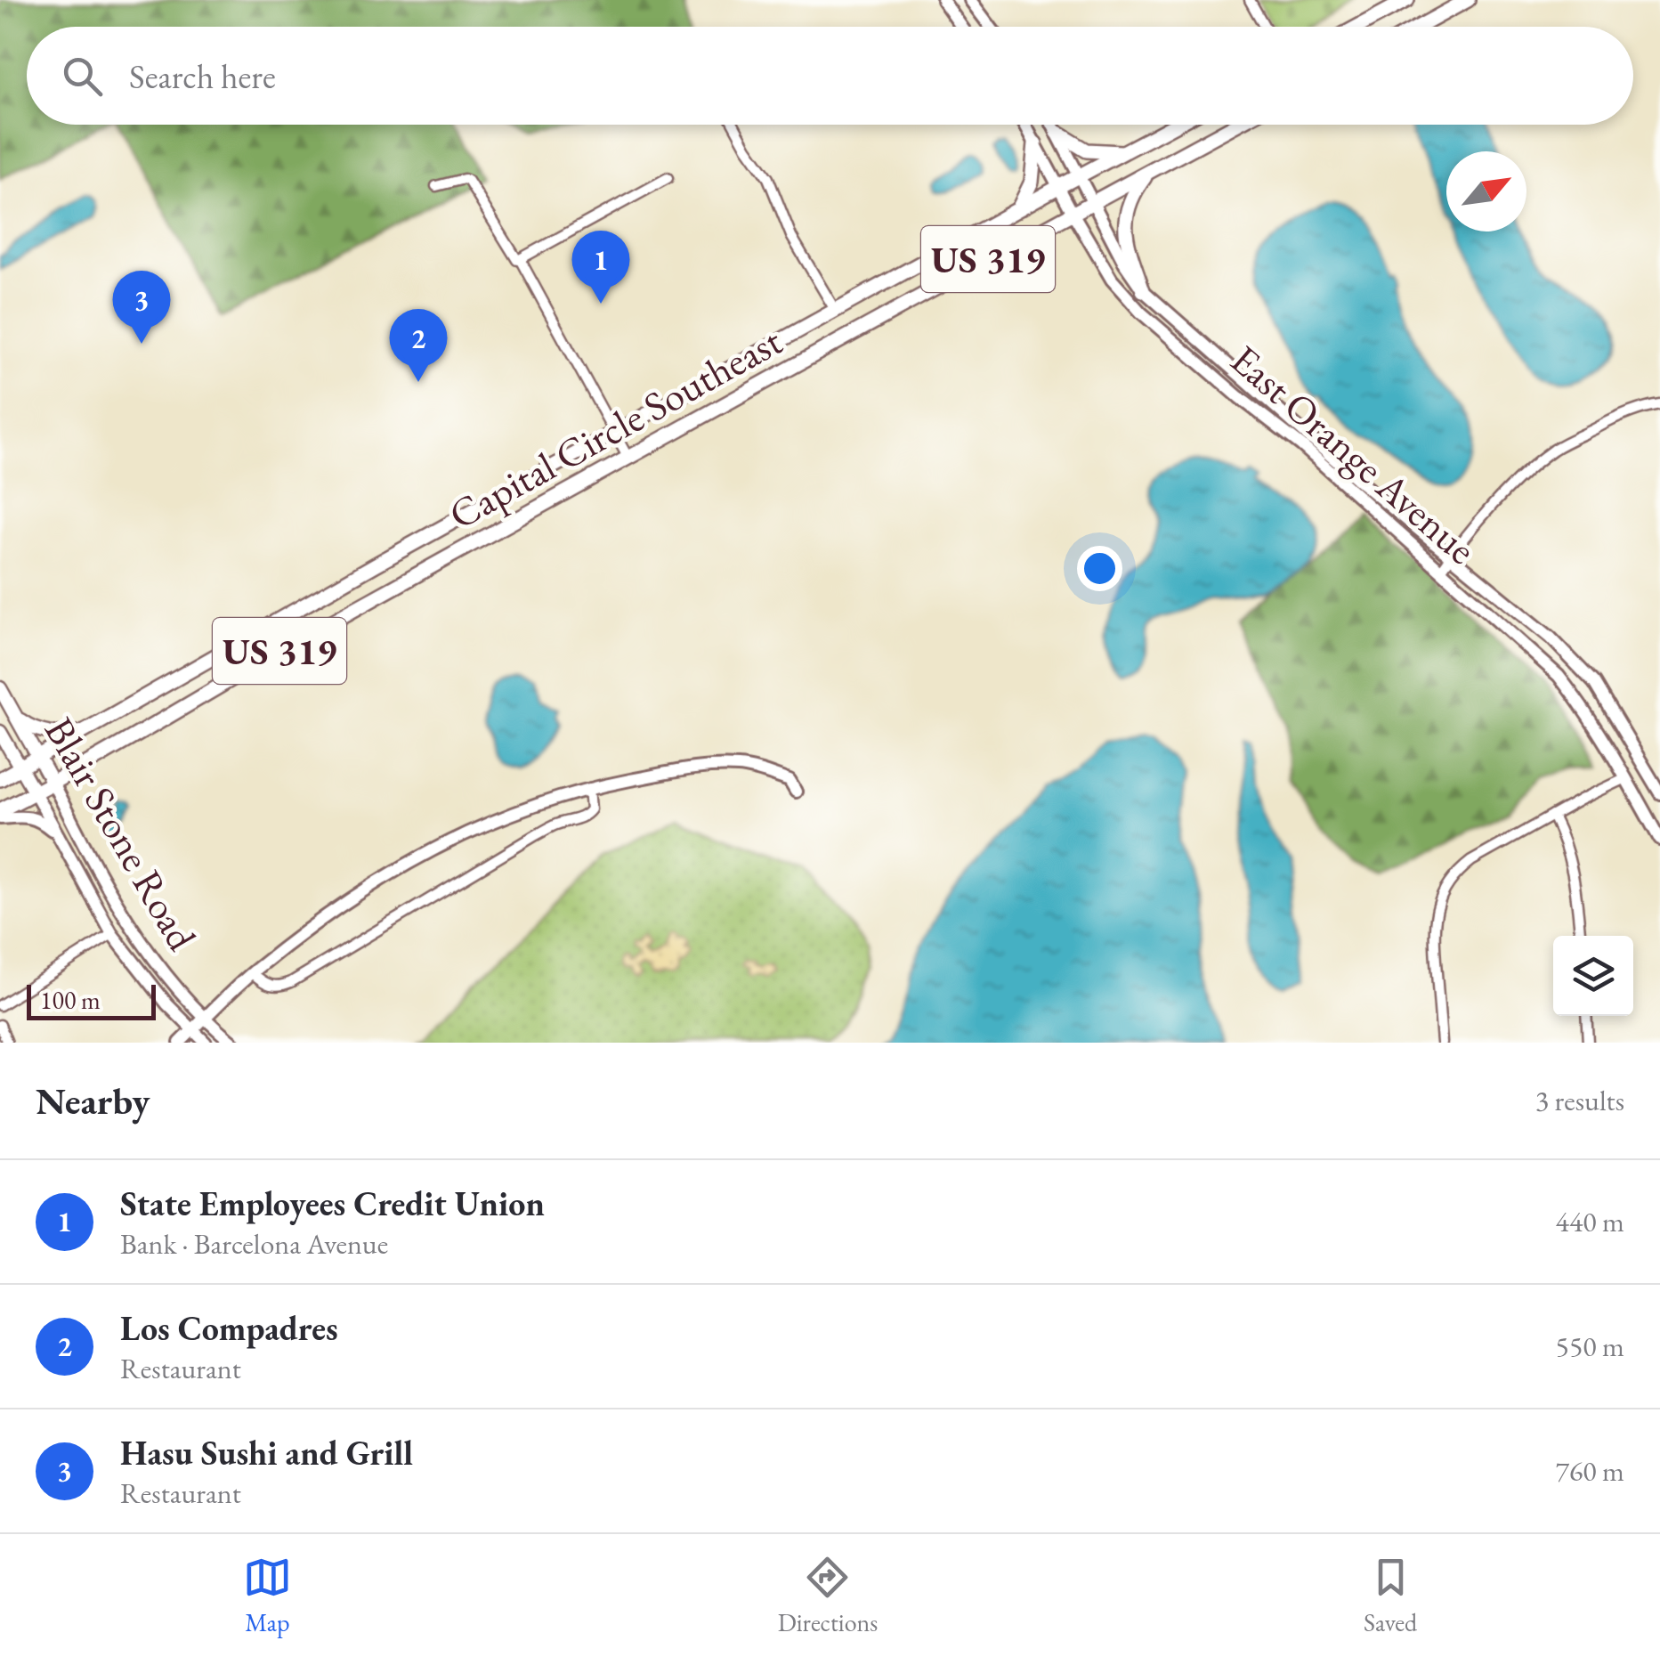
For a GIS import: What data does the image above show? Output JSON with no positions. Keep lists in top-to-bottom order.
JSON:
{
  "streets": {
    "main road": ["US 319", "Capital Circle Southeast", "Blair Stone Road"],
    "street": ["East Orange Avenue"]
  },
  "crossings": [
    ["Capital Circle Southeast", "East Orange Avenue"],
    ["Capital Circle Southeast", "Blair Stone Road"]
  ],
  "scale_bar": "100 m",
  "north": "top right",
  "page": {
    "search": "Search here",
    "pins": ["1", "3", "2"],
    "scale": "100 m",
    "heading": ["Nearby", "3 results"],
    "list": [
      {
        "mark": "1",
        "name": "State Employees Credit Union",
        "note": "Bank · Barcelona Avenue",
        "value": "440 m"
      },
      {
        "mark": "2",
        "name": "Los Compadres",
        "note": "Restaurant",
        "value": "550 m"
      },
      {
        "mark": "3",
        "name": "Hasu Sushi and Grill",
        "note": "Restaurant",
        "value": "760 m"
      }
    ],
    "nav": ["Map", "Directions", "Saved"]
  }
}
